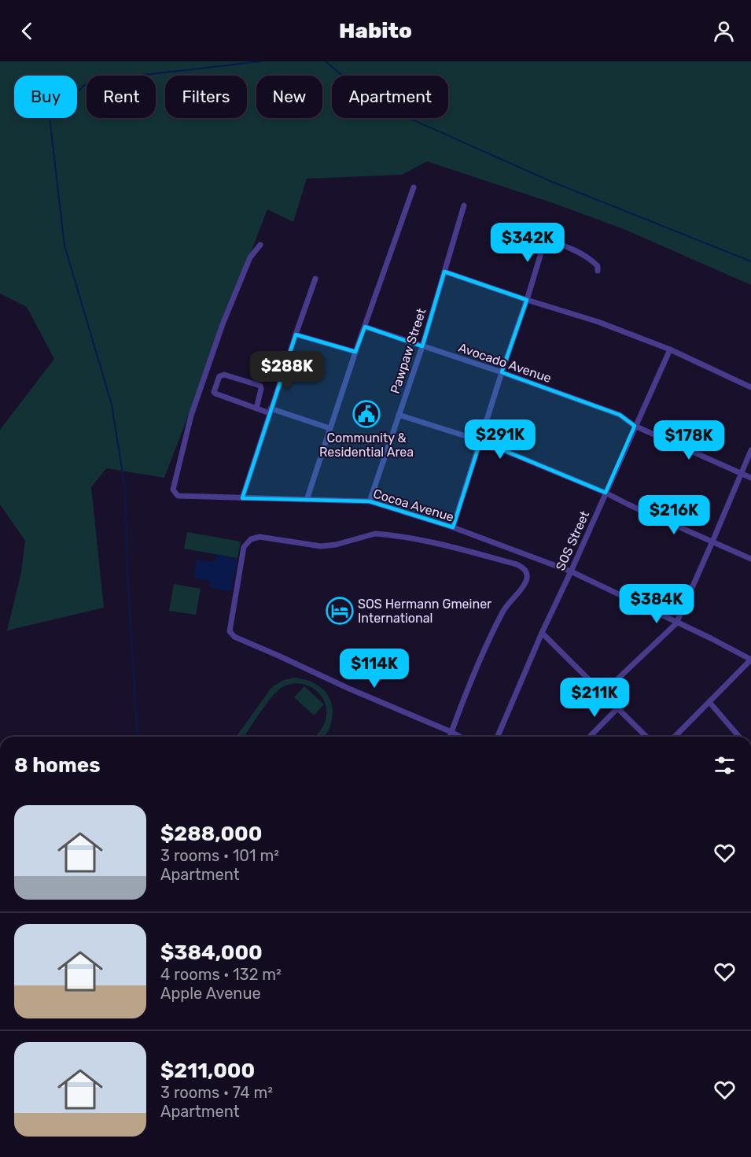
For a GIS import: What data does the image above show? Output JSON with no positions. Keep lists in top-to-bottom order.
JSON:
{
  "streets": {
    "street": [
      "Pawpaw Street",
      "Avocado Avenue",
      "Cocoa Avenue",
      "SOS Street"
    ]
  },
  "crossings": [
    ["Pawpaw Street", "Avocado Avenue"],
    ["Pawpaw Street", "Cocoa Avenue"],
    ["Avocado Avenue", "SOS Street"],
    ["Cocoa Avenue", "SOS Street"]
  ],
  "places": {
    "public building": ["Community & Residential Area"],
    "hotel": ["SOS Hermann Gmeiner International"]
  },
  "page": {
    "header": "Habito",
    "chip": [
      "Buy",
      "Rent",
      "Filters",
      "New",
      "Apartment"
    ],
    "price": [
      "$342K",
      "$288K",
      "$291K",
      "$178K",
      "$216K",
      "$384K",
      "$114K",
      "$211K"
    ],
    "heading": "8 homes",
    "list": [
      {
        "name": "$288,000",
        "note": "3 rooms · 101 m² · Apartment"
      },
      {
        "name": "$384,000",
        "note": "4 rooms · 132 m² · Apple Avenue"
      },
      {
        "name": "$211,000",
        "note": "3 rooms · 74 m² · Apartment"
      }
    ]
  }
}
